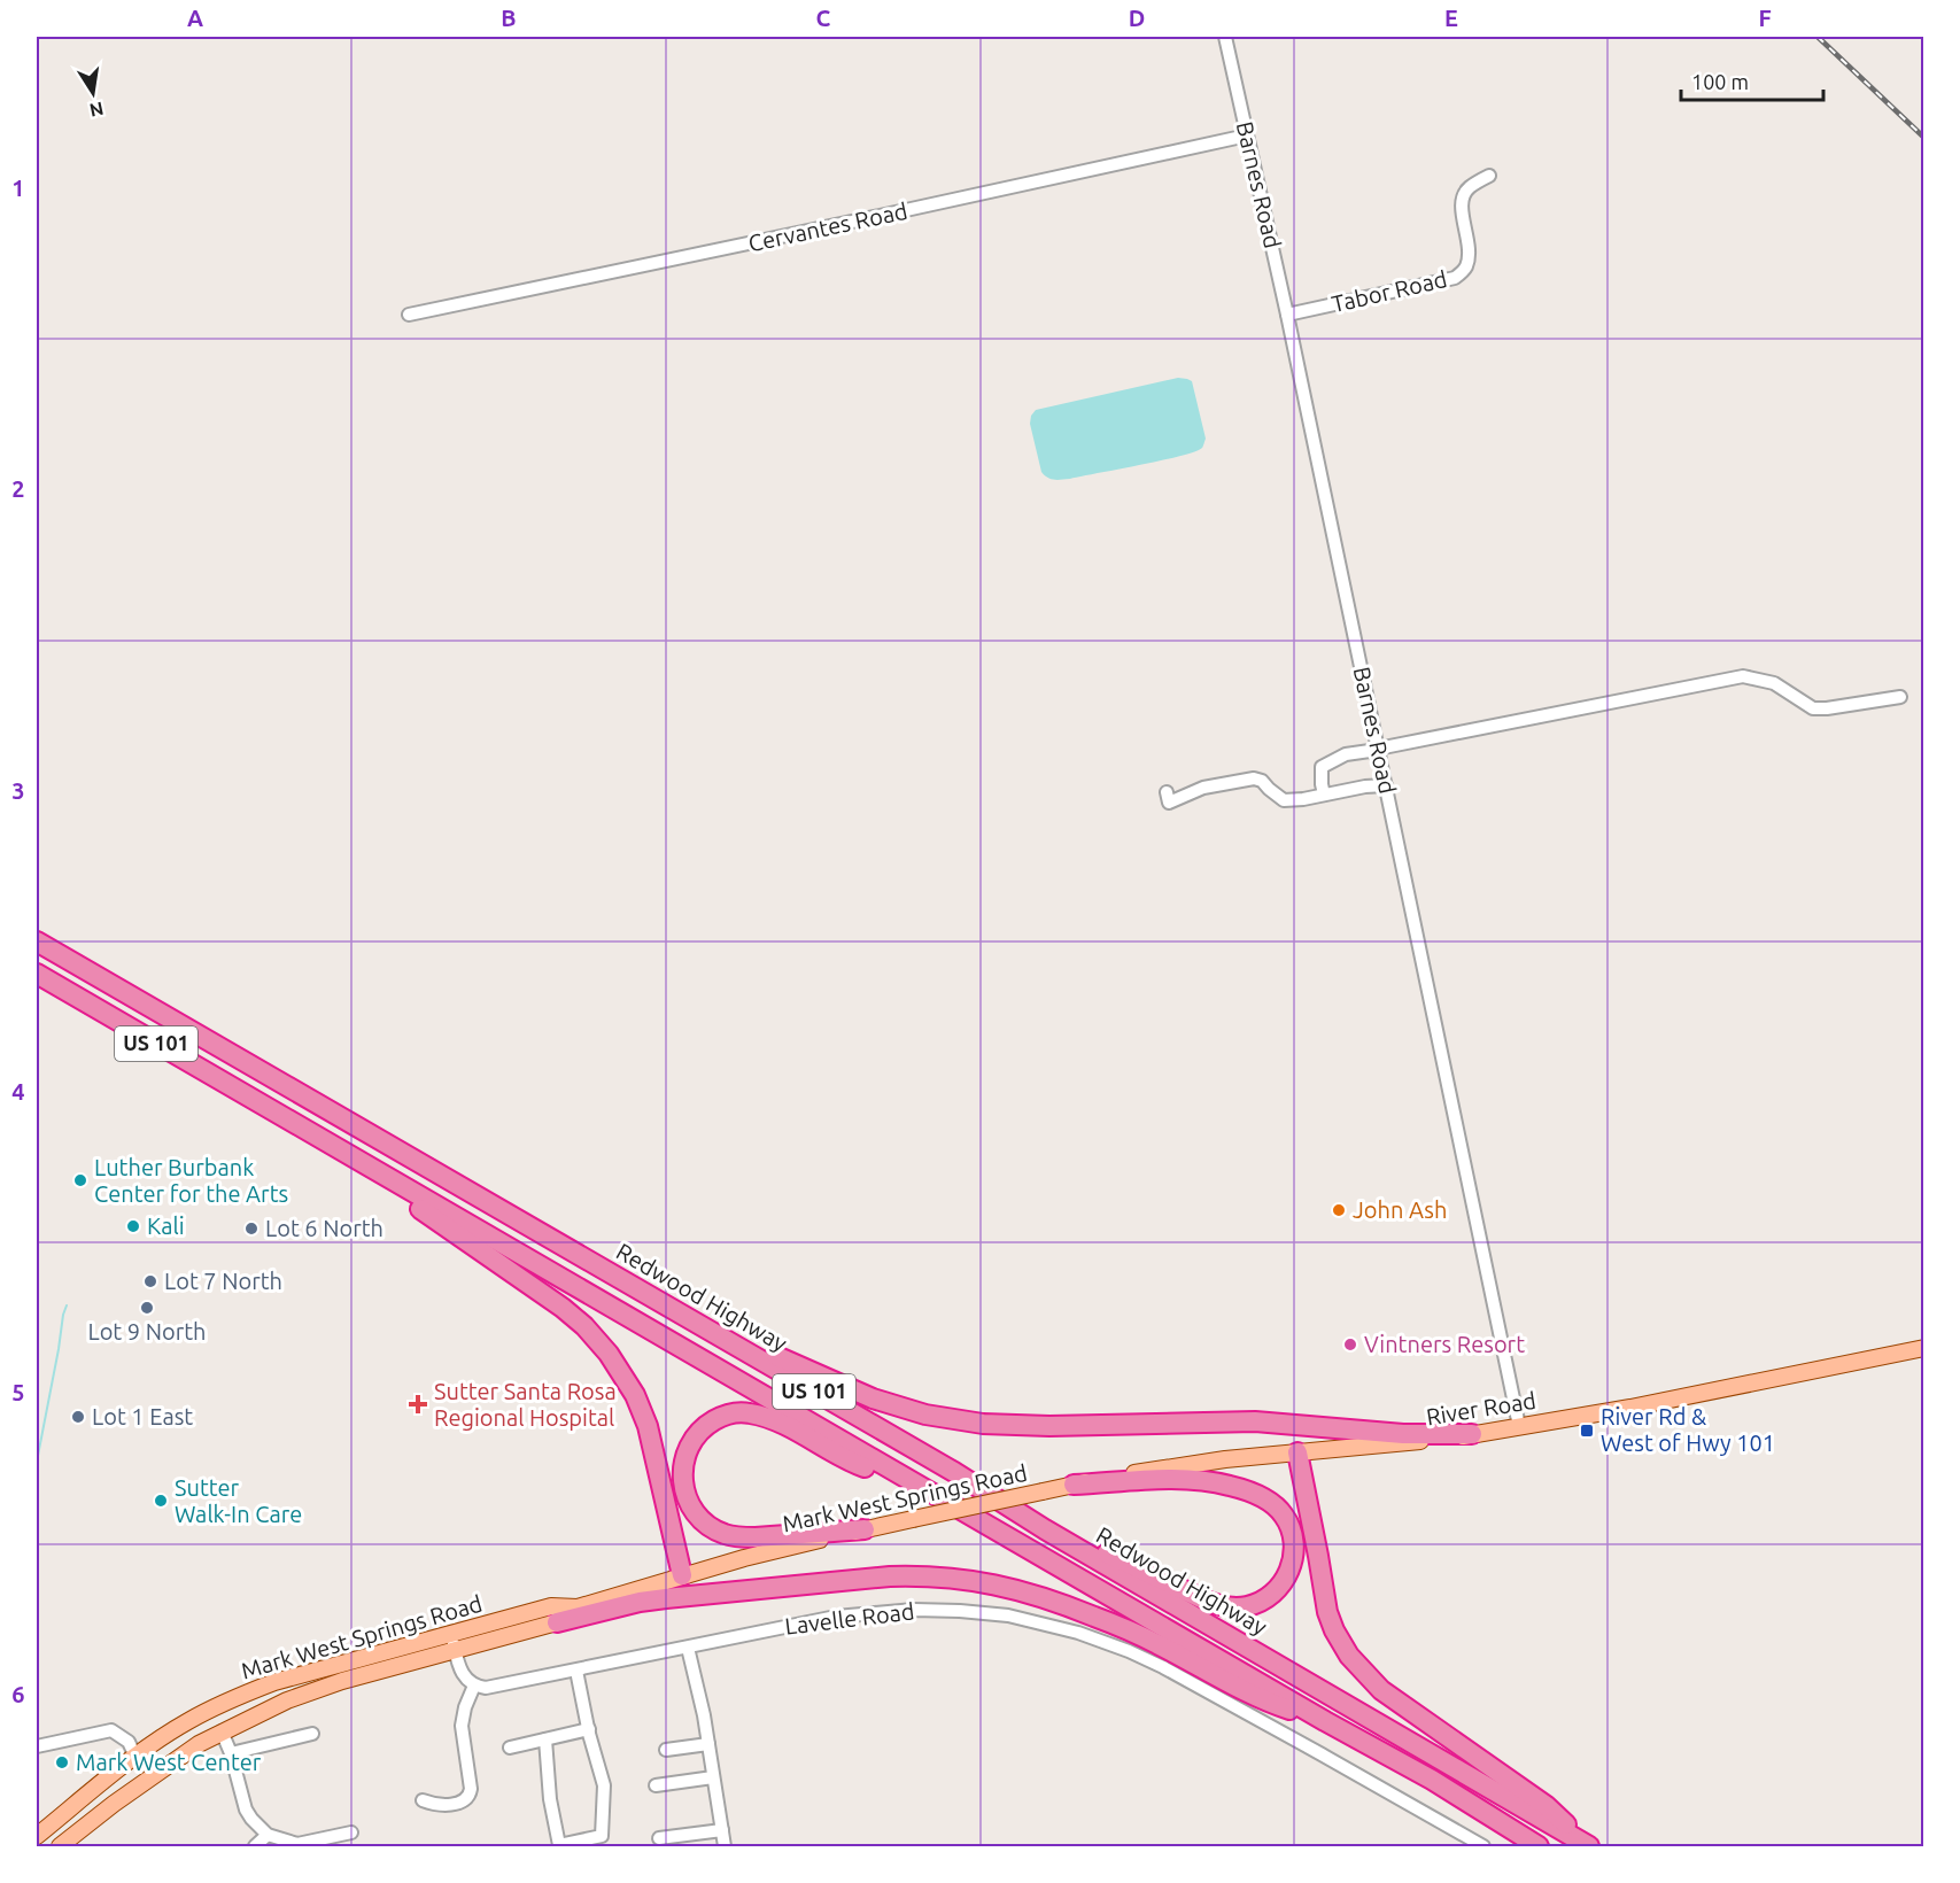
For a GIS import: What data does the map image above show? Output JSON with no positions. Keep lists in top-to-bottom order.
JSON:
{
  "streets": {
    "highway": ["US 101", "Redwood Highway"],
    "main road": ["River Road", "Mark West Springs Road"],
    "street": [
      "Barnes Road",
      "Cervantes Road",
      "Tabor Road",
      "Lavelle Road"
    ]
  },
  "crossings": [
    ["Barnes Road", "Cervantes Road"],
    ["Barnes Road", "Tabor Road"],
    ["Barnes Road", "River Road"],
    ["River Road", "Mark West Springs Road"]
  ],
  "places": {
    "other": [
      "Luther Burbank Center for the Arts",
      "John Ash",
      "Kali",
      "Lot 6 North",
      "Lot 7 North",
      "Lot 9 North",
      "Vintners Resort",
      "Lot 1 East",
      "Sutter Walk-In Care",
      "Mark West Center"
    ],
    "health": ["Sutter Santa Rosa Regional Hospital"],
    "transit": ["River Rd & West of Hwy 101"]
  },
  "scale_bar": "100 m",
  "north": "bottom",
  "grid": {
    "columns": [
      "A",
      "B",
      "C",
      "D",
      "E",
      "F"
    ],
    "rows": [
      "1",
      "2",
      "3",
      "4",
      "5",
      "6"
    ]
  }
}
